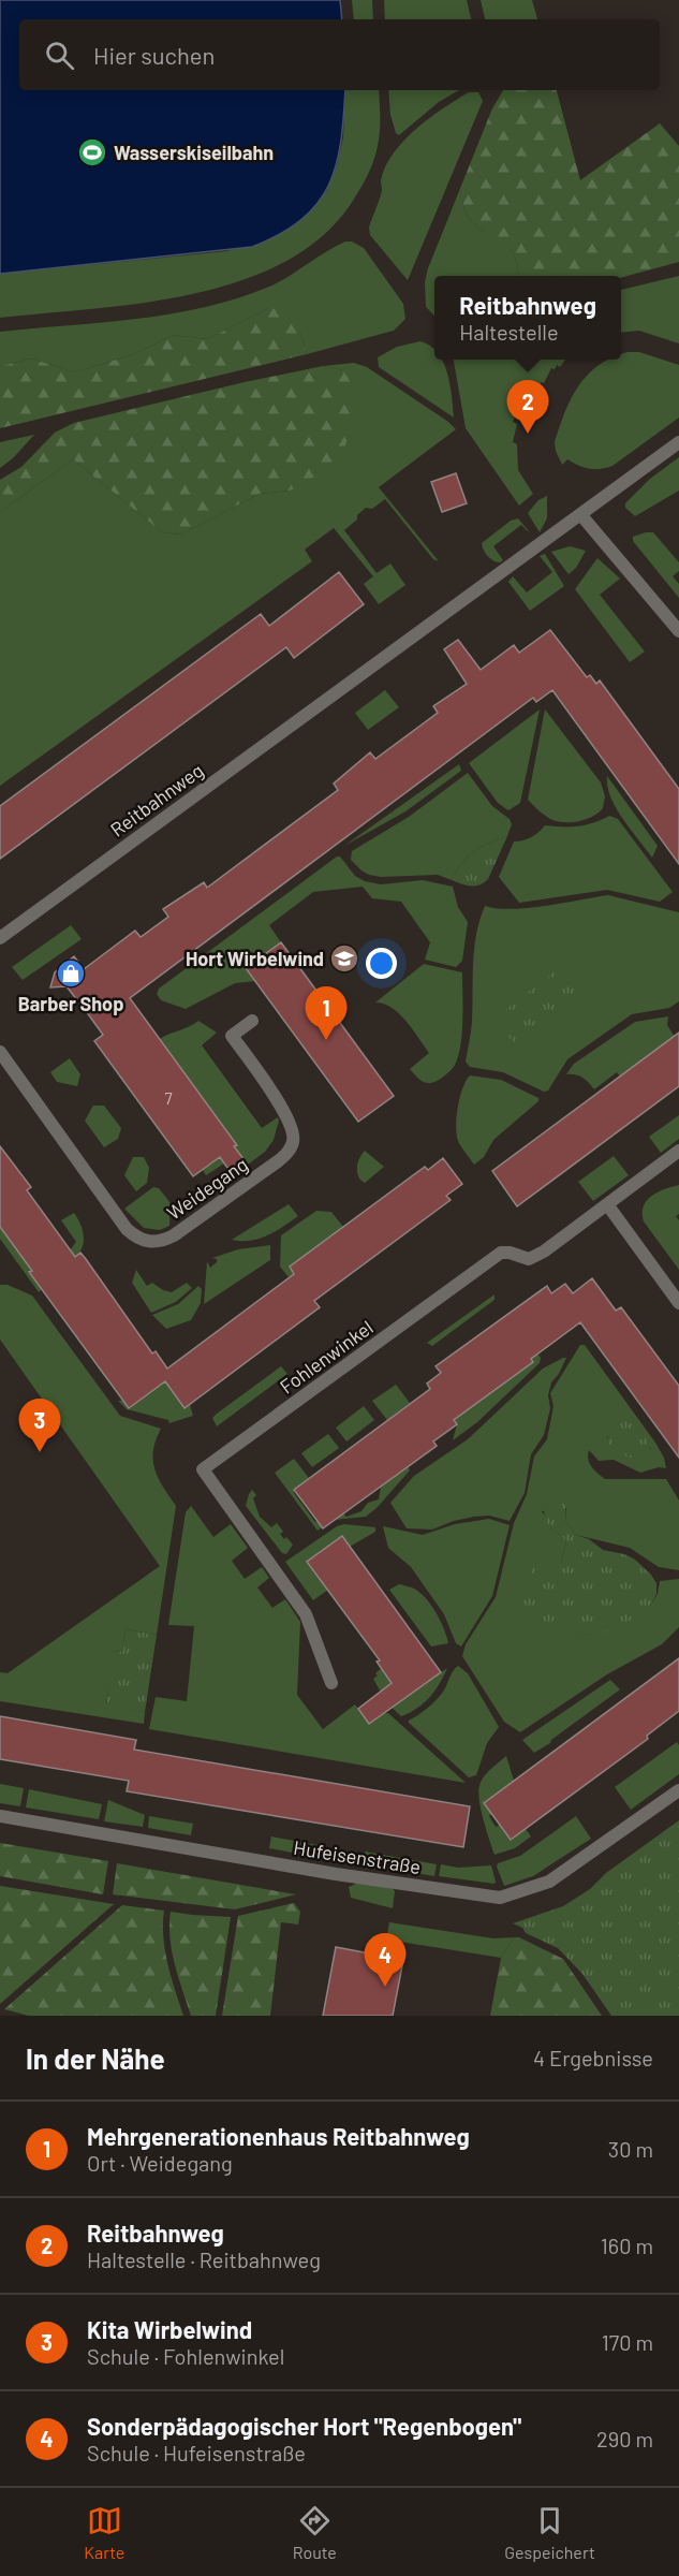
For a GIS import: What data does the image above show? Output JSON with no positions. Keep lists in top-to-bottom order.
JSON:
{
  "streets": {
    "street": [
      "Reitbahnweg",
      "Weidegang",
      "Fohlenwinkel",
      "Hufeisenstraße"
    ]
  },
  "places": {
    "sports": ["Wasserskiseilbahn"],
    "school or university": ["Hort Wirbelwind"],
    "shop": ["Barber Shop"]
  },
  "house_numbers": ["7"],
  "page": {
    "search": "Hier suchen",
    "popup": ["Reitbahnweg", "Haltestelle"],
    "pins": [
      "2",
      "1",
      "3",
      "4"
    ],
    "heading": ["In der Nähe", "4 Ergebnisse"],
    "list": [
      {
        "mark": "1",
        "name": "Mehrgenerationenhaus Reitbahnweg",
        "note": "Ort · Weidegang",
        "value": "30 m"
      },
      {
        "mark": "2",
        "name": "Reitbahnweg",
        "note": "Haltestelle · Reitbahnweg",
        "value": "160 m"
      },
      {
        "mark": "3",
        "name": "Kita Wirbelwind",
        "note": "Schule · Fohlenwinkel",
        "value": "170 m"
      },
      {
        "mark": "4",
        "name": "Sonderpädagogischer Hort \"Regenbogen\"",
        "note": "Schule · Hufeisenstraße",
        "value": "290 m"
      }
    ],
    "nav": ["Karte", "Route", "Gespeichert"]
  }
}
